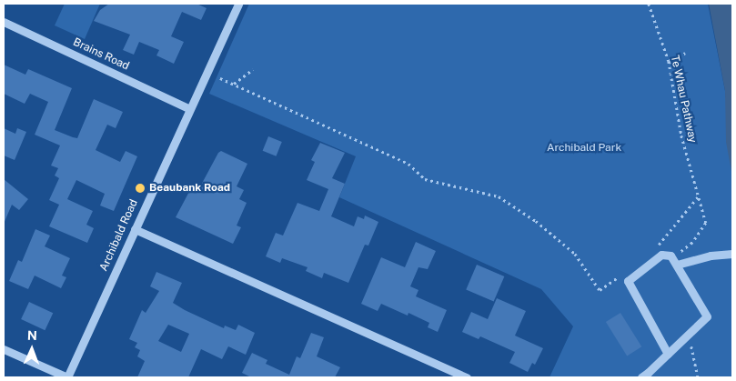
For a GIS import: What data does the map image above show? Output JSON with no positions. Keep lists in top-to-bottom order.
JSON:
{
  "streets": {
    "street": ["Brains Road", "Archibald Road"],
    "path": ["Te Whau Pathway"]
  },
  "crossings": [
    ["Brains Road", "Archibald Road"]
  ],
  "parks": ["Archibald Park"],
  "places": ["Beaubank Road"],
  "north": "top"
}
